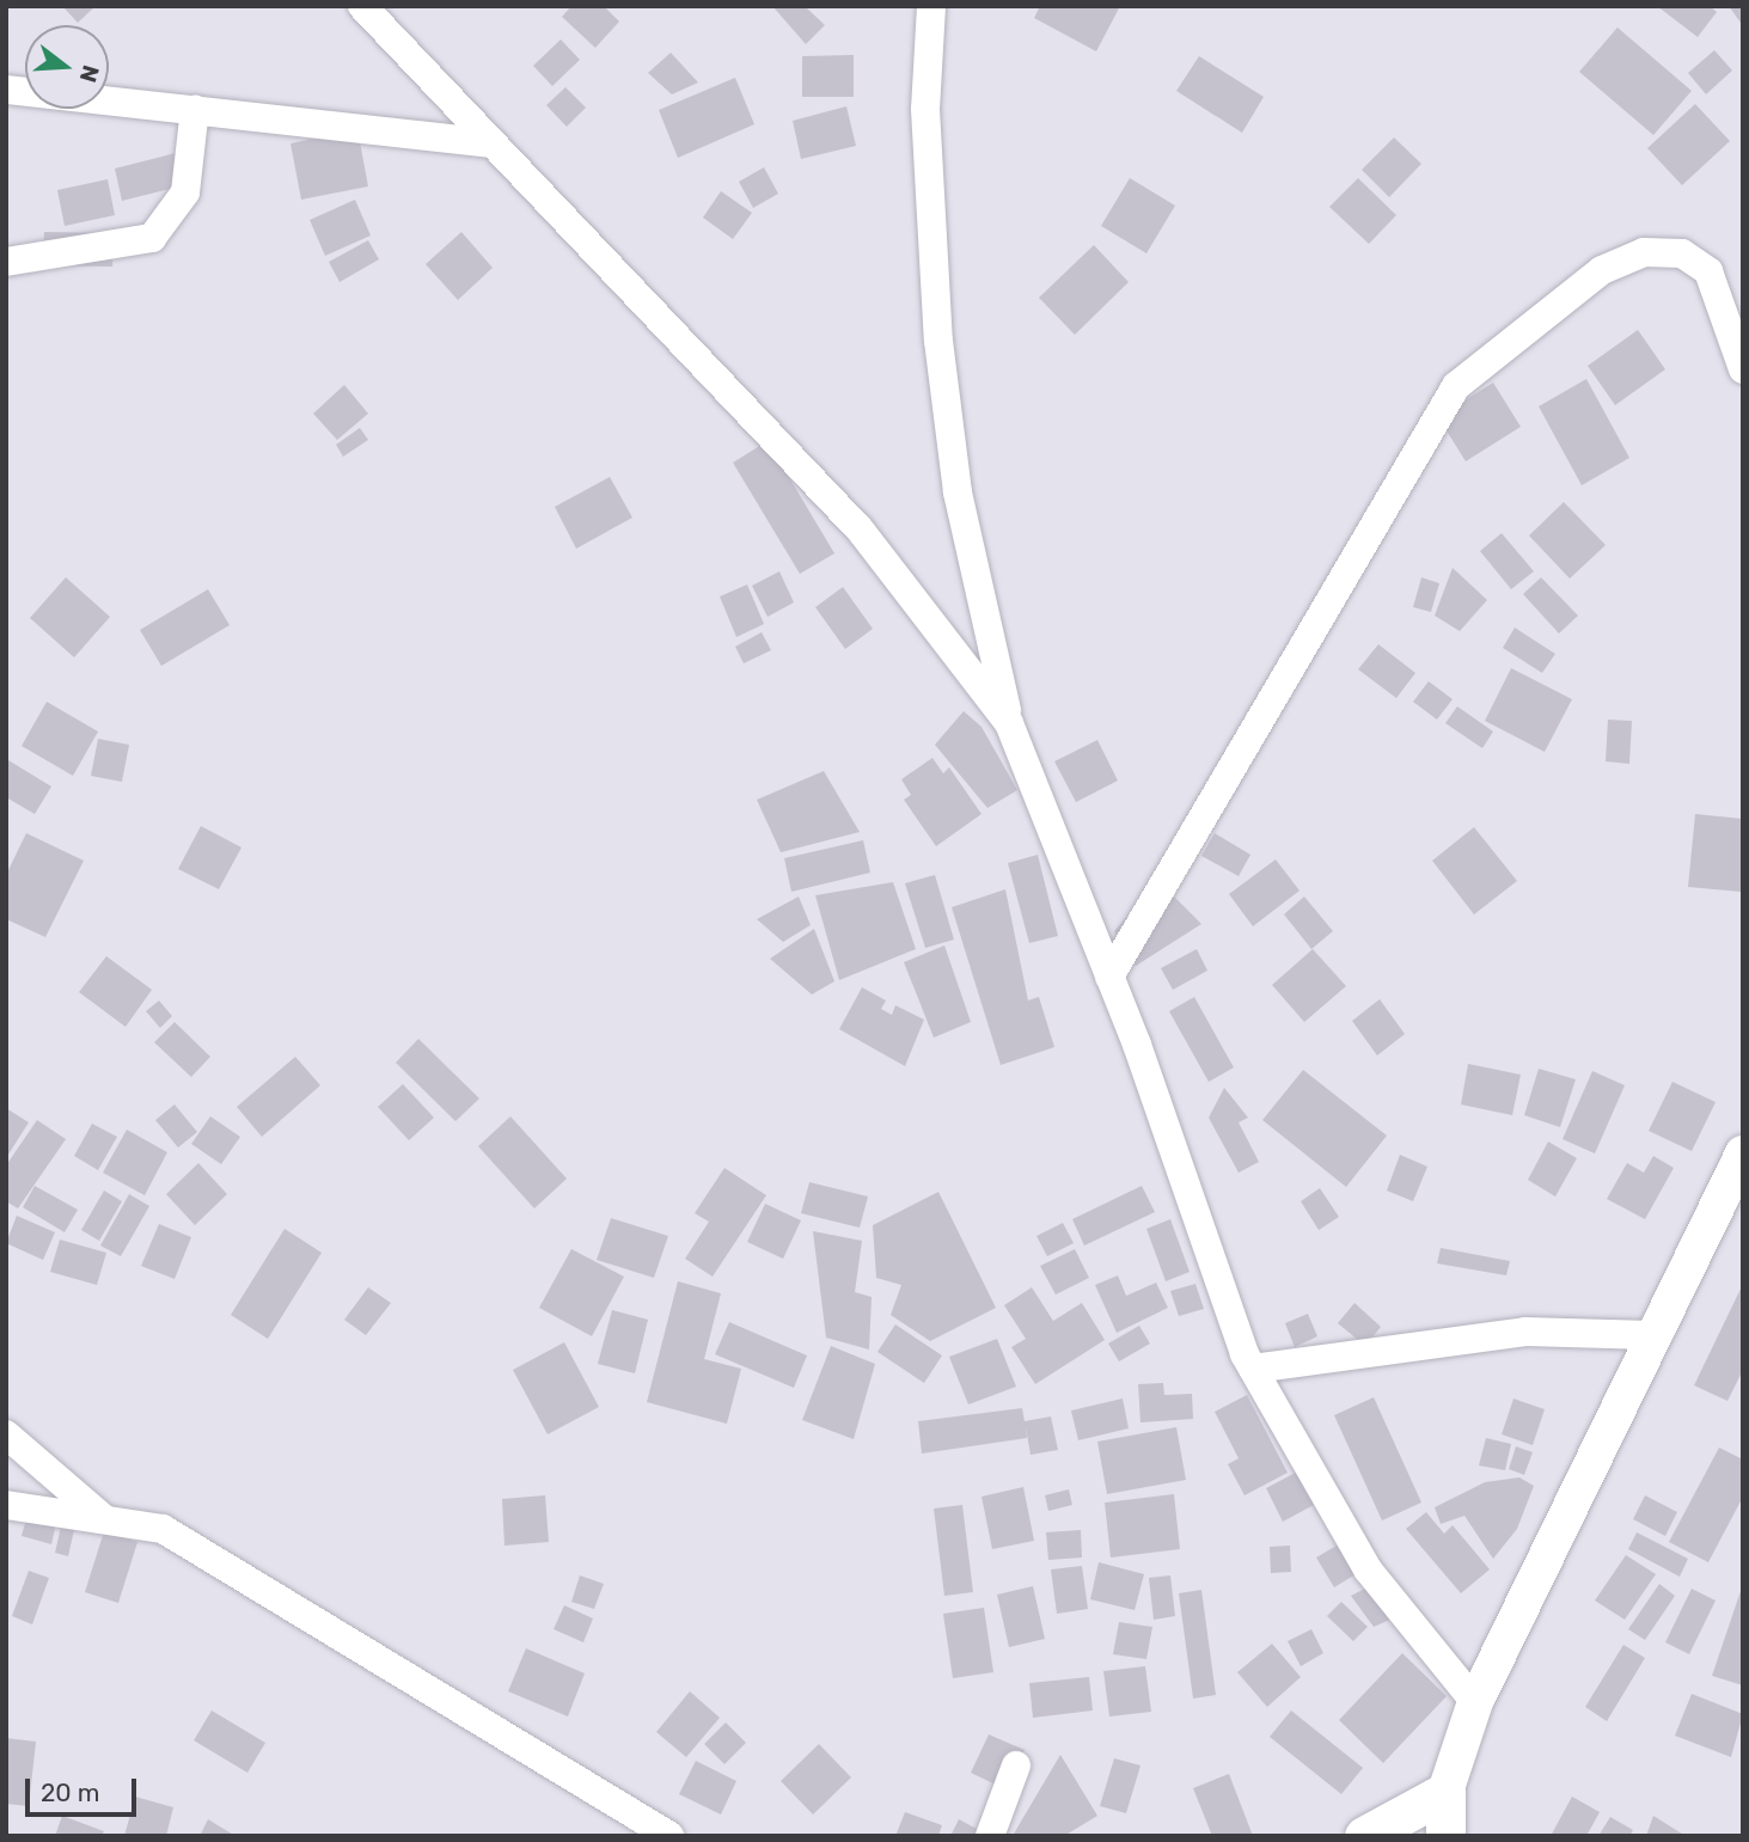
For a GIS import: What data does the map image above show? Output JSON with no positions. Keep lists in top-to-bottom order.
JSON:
{
  "scale_bar": "20 m",
  "north": "right"
}
